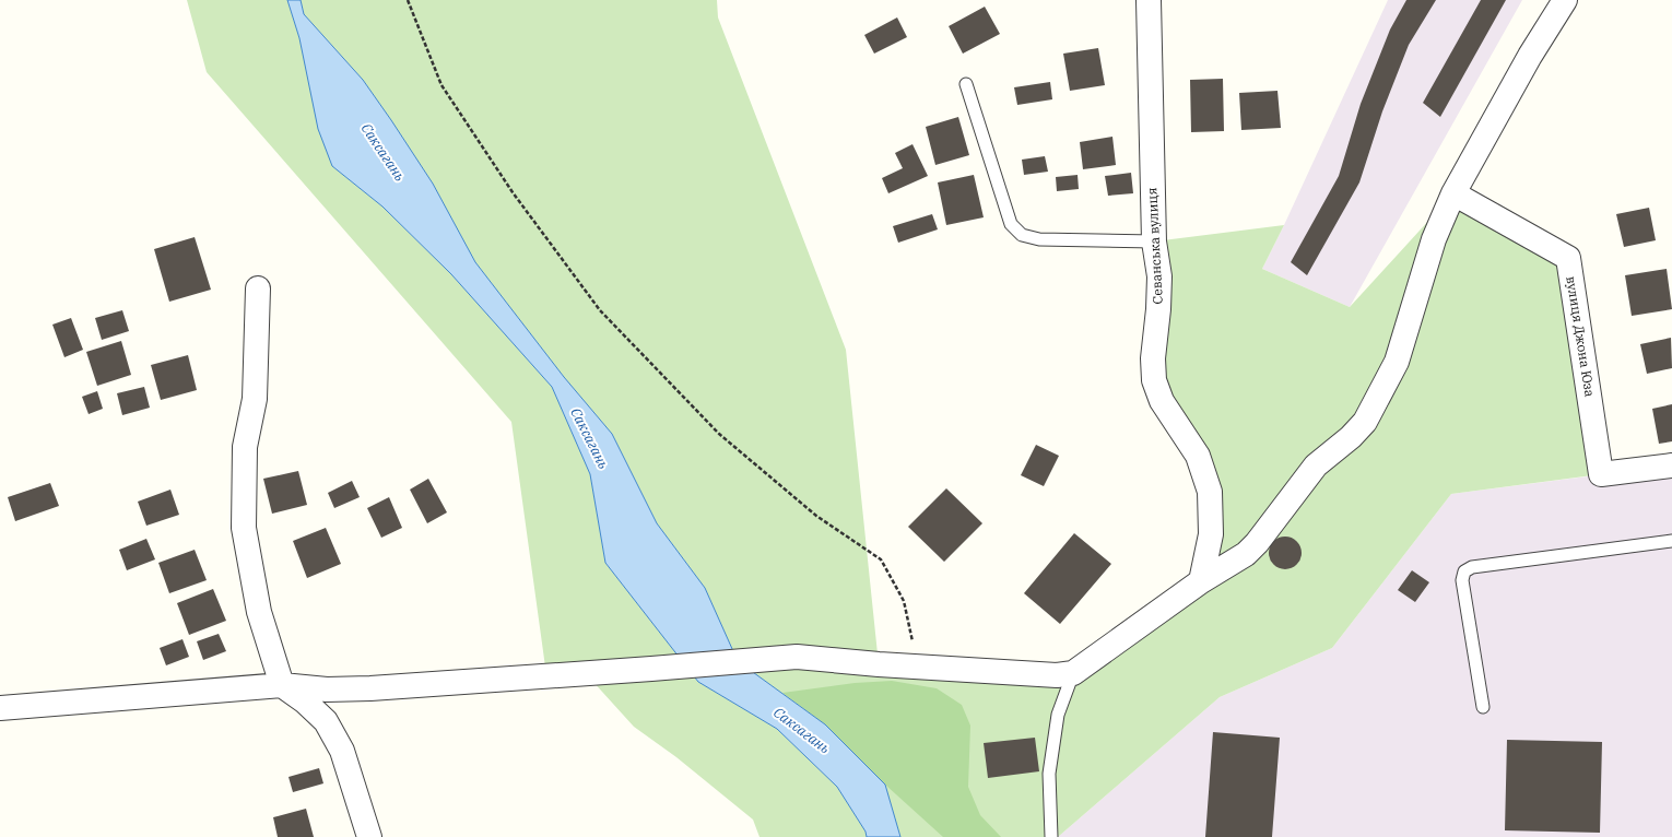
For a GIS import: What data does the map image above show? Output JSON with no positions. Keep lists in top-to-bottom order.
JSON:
{
  "streets": {
    "street": ["Севанська вулиця", "вулиця Джона Юза"]
  },
  "water": ["Саксагань"]
}
